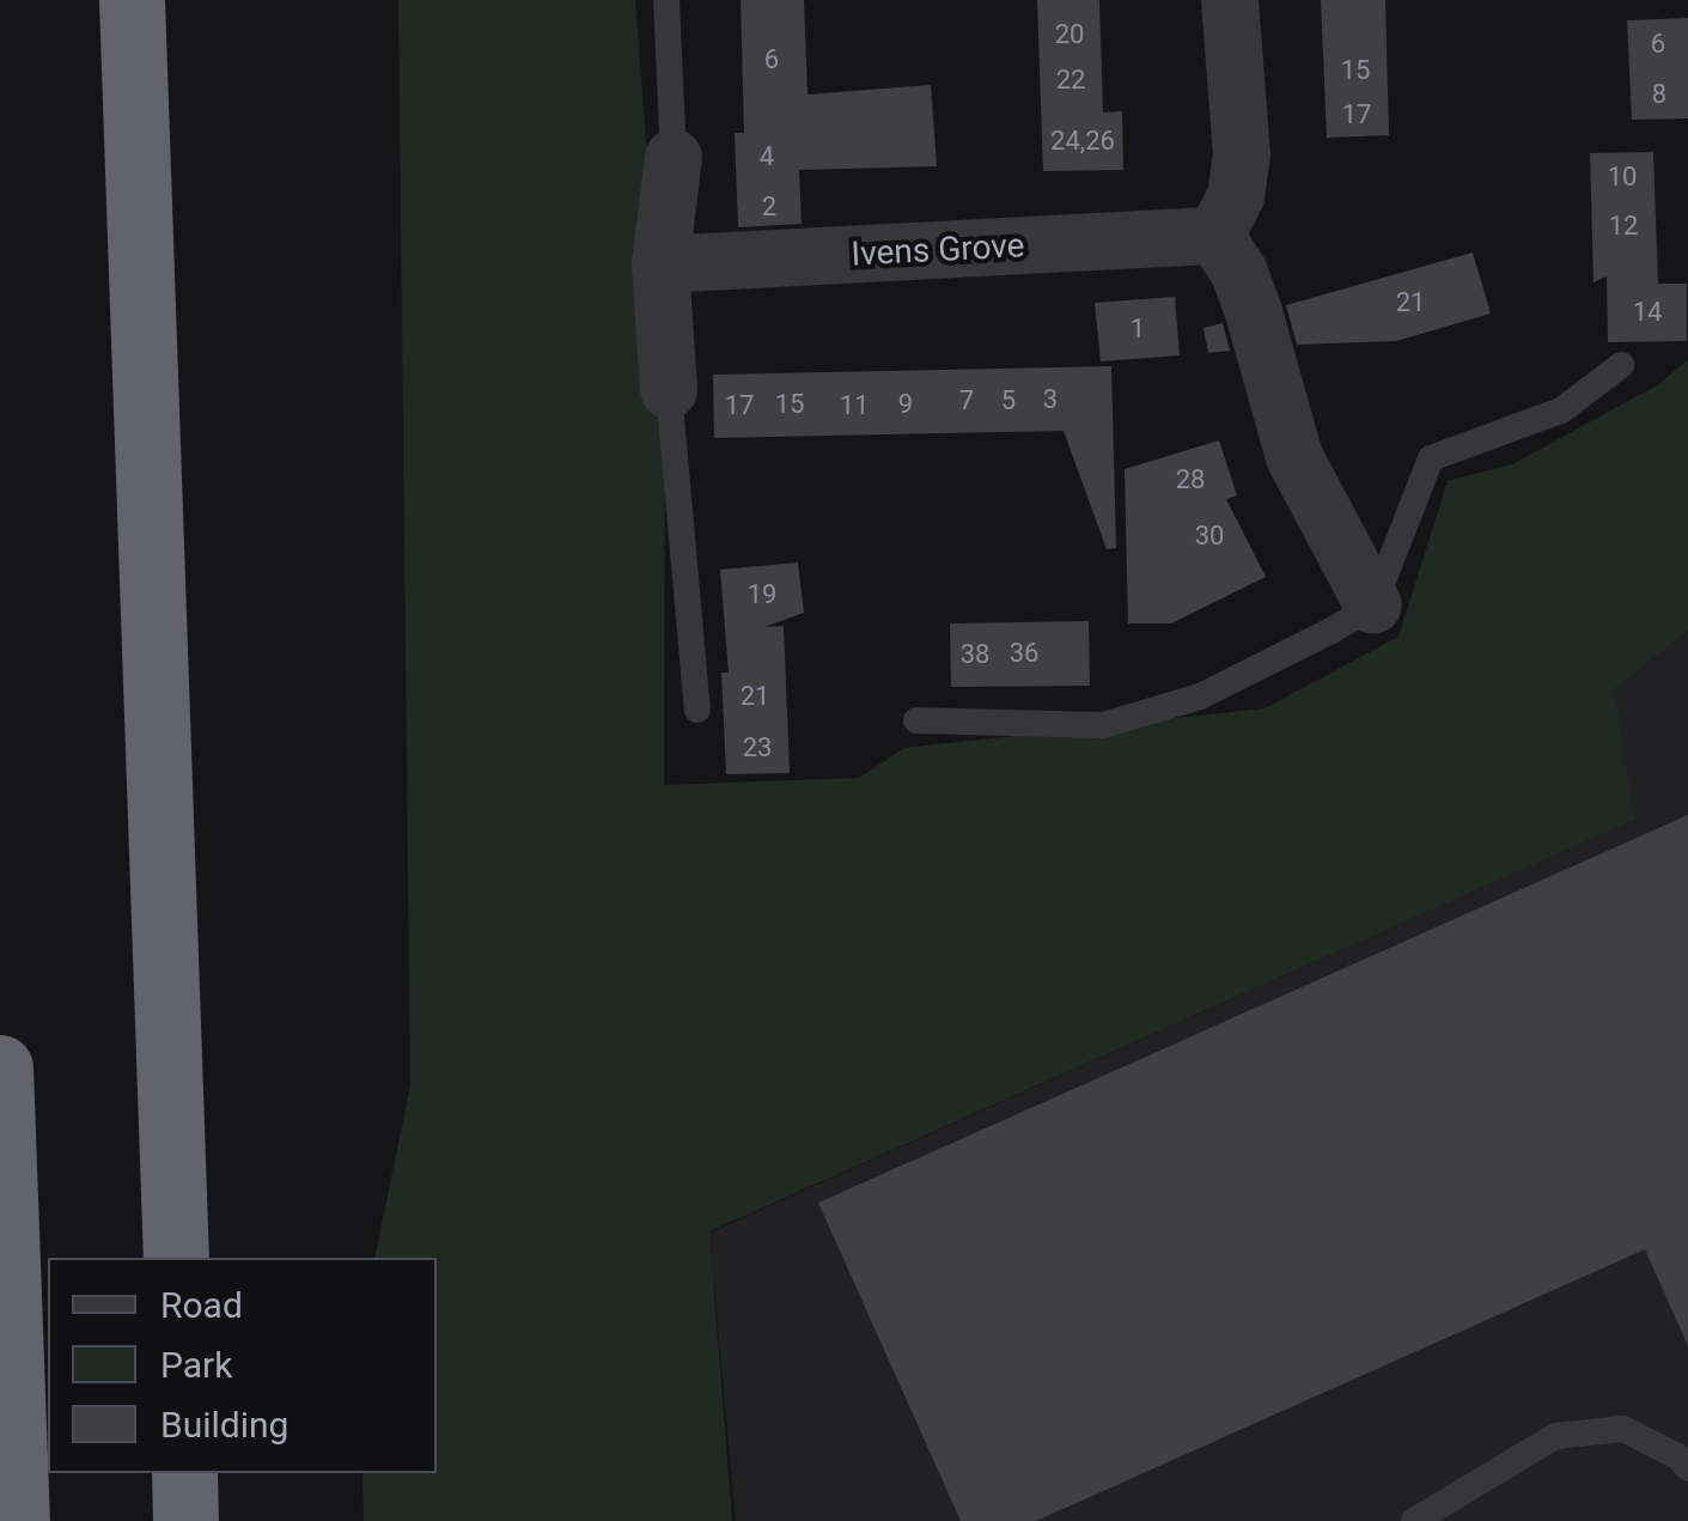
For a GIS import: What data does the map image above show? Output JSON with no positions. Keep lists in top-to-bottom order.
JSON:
{
  "streets": {
    "street": ["Ivens Grove"]
  },
  "house_numbers": [
    "20",
    "6",
    "6",
    "15",
    "22",
    "8",
    "17",
    "24,26",
    "4",
    "10",
    "2",
    "12",
    "21",
    "14",
    "1",
    "3",
    "7",
    "5",
    "15",
    "9",
    "17",
    "11",
    "28",
    "30",
    "19",
    "36",
    "38",
    "21",
    "23"
  ],
  "legend": ["Road", "Park", "Building"]
}
